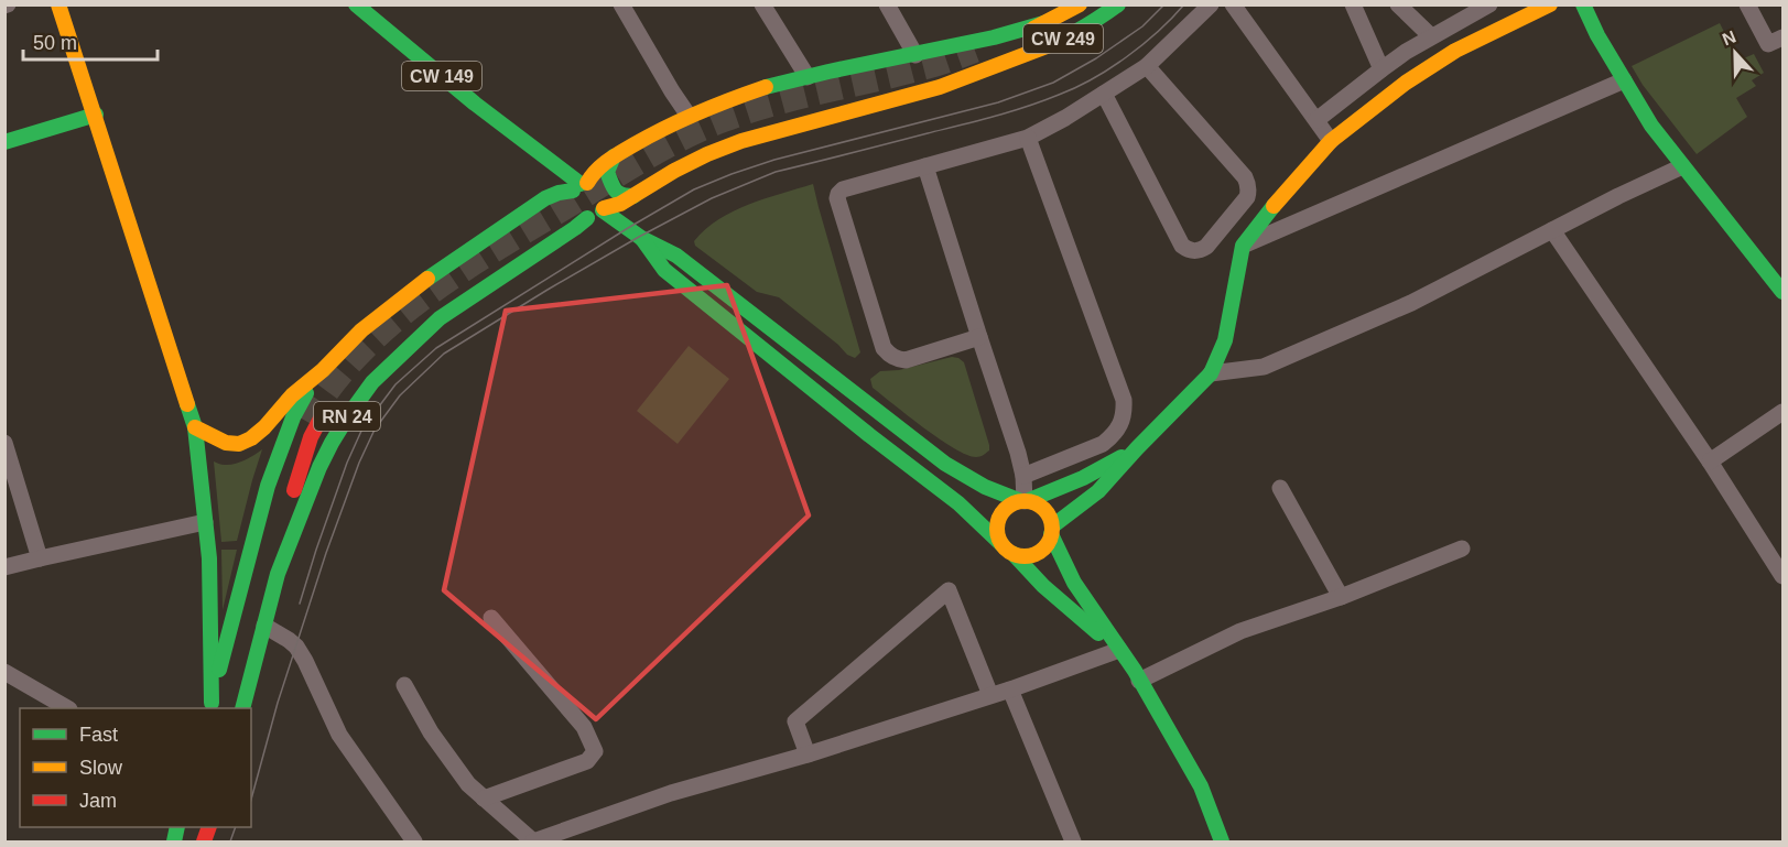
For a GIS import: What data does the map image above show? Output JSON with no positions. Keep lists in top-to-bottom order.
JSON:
{
  "streets": {
    "main road": ["CW 249", "CW 149", "RN 24"]
  },
  "crossings": [
    ["CW 149", "RN 24"]
  ],
  "legend": ["Fast", "Slow", "Jam"],
  "scale_bar": "50 m",
  "north": "top"
}
